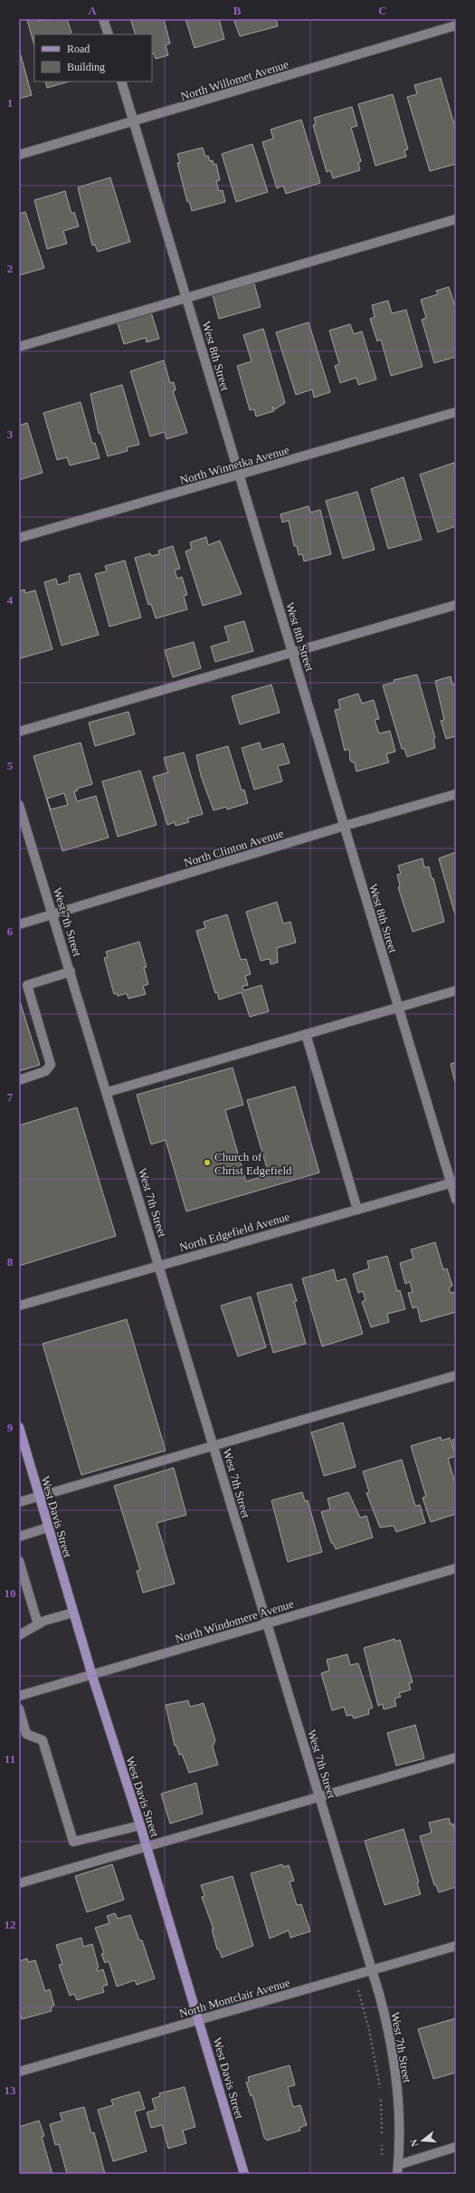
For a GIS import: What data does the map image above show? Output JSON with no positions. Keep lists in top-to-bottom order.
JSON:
{
  "streets": {
    "main road": ["West Davis Street"],
    "street": [
      "North Willomet Avenue",
      "West 8th Street",
      "North Winnetka Avenue",
      "North Clinton Avenue",
      "West 7th Street",
      "North Edgefield Avenue",
      "North Windomere Avenue",
      "North Montclair Avenue"
    ]
  },
  "crossings": [
    ["North Willomet Avenue", "West 8th Street"],
    ["West 8th Street", "North Winnetka Avenue"],
    ["West 8th Street", "North Clinton Avenue"],
    ["West 8th Street", "North Edgefield Avenue"],
    ["North Clinton Avenue", "West 7th Street"],
    ["West 7th Street", "North Edgefield Avenue"],
    ["West 7th Street", "North Windomere Avenue"],
    ["West 7th Street", "North Montclair Avenue"],
    ["West Davis Street", "North Windomere Avenue"],
    ["West Davis Street", "North Montclair Avenue"]
  ],
  "places": ["Church of Christ Edgefield"],
  "legend": ["Road", "Building"],
  "north": "left",
  "grid": {
    "columns": ["A", "B", "C"],
    "rows": [
      "1",
      "2",
      "3",
      "4",
      "5",
      "6",
      "7",
      "8",
      "9",
      "10",
      "11",
      "12",
      "13"
    ]
  }
}
